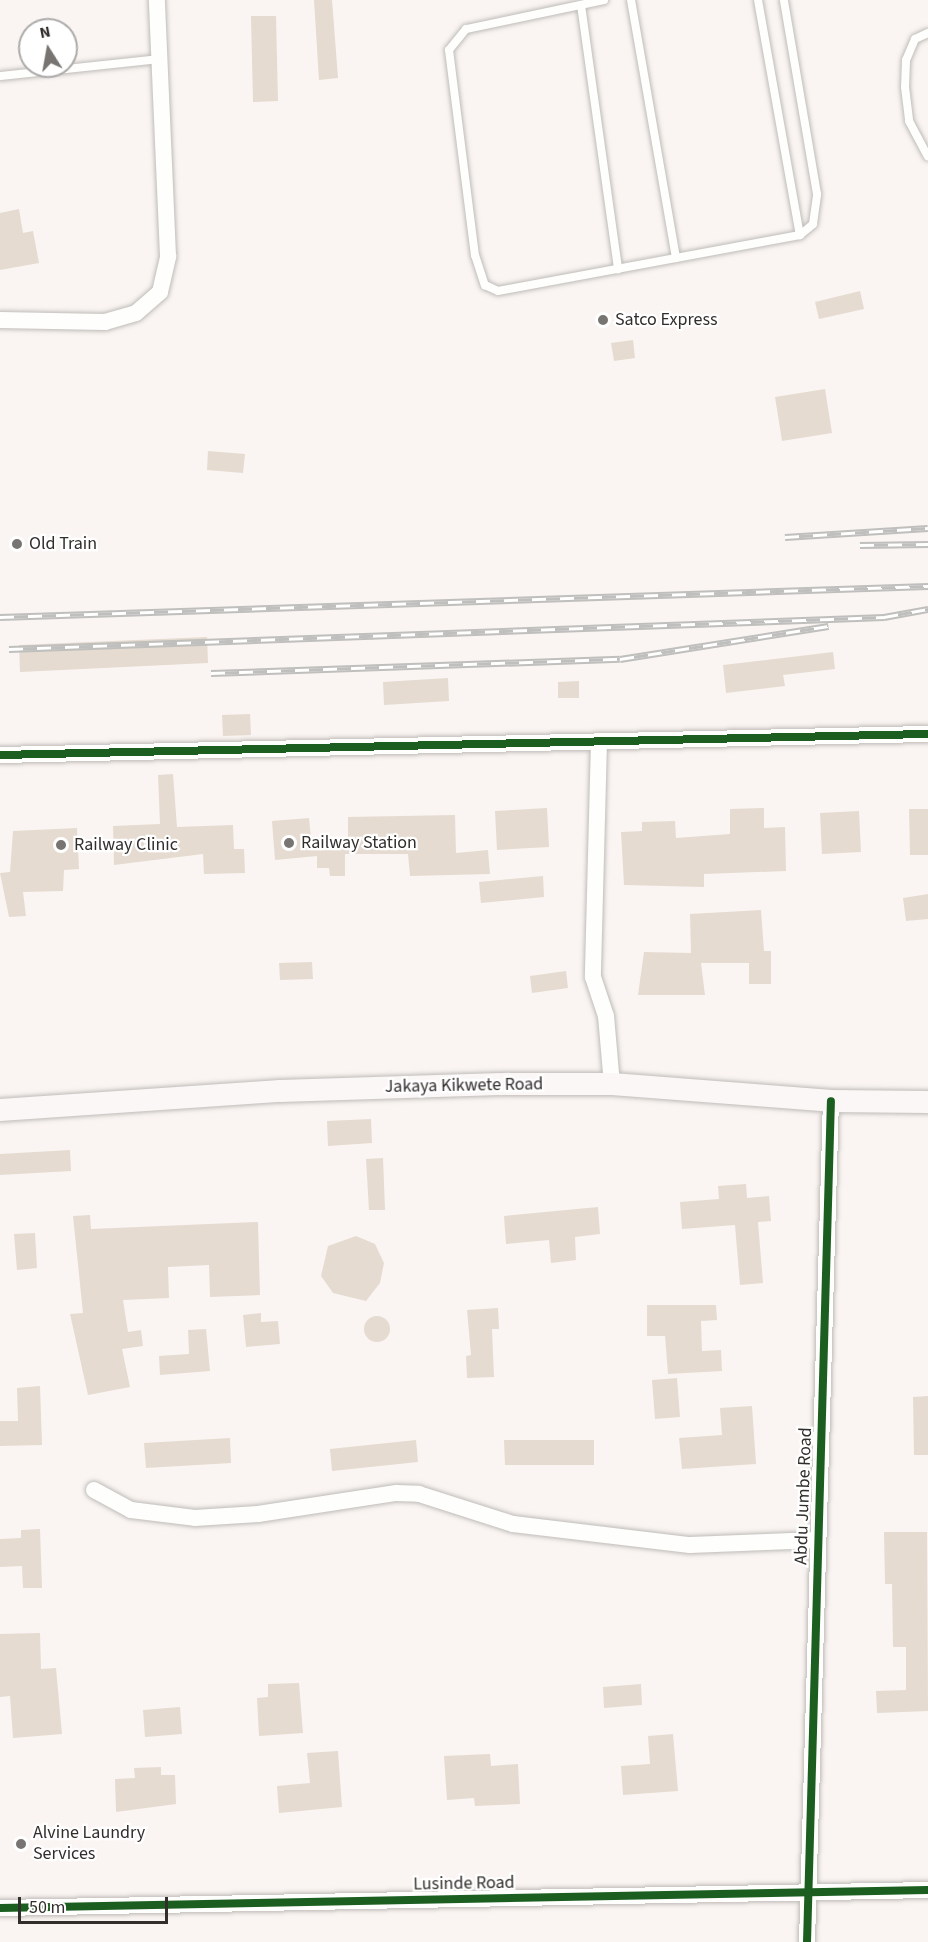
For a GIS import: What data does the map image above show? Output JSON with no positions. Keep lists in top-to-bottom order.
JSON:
{
  "streets": {
    "main road": ["Jakaya Kikwete Road"],
    "street": ["Abdu Jumbe Road", "Lusinde Road"]
  },
  "crossings": [
    ["Jakaya Kikwete Road", "Abdu Jumbe Road"],
    ["Abdu Jumbe Road", "Lusinde Road"]
  ],
  "places": [
    "Satco Express",
    "Old Train",
    "Railway Station",
    "Railway Clinic",
    "Alvine Laundry Services"
  ],
  "scale_bar": "50 m",
  "north": "top"
}
